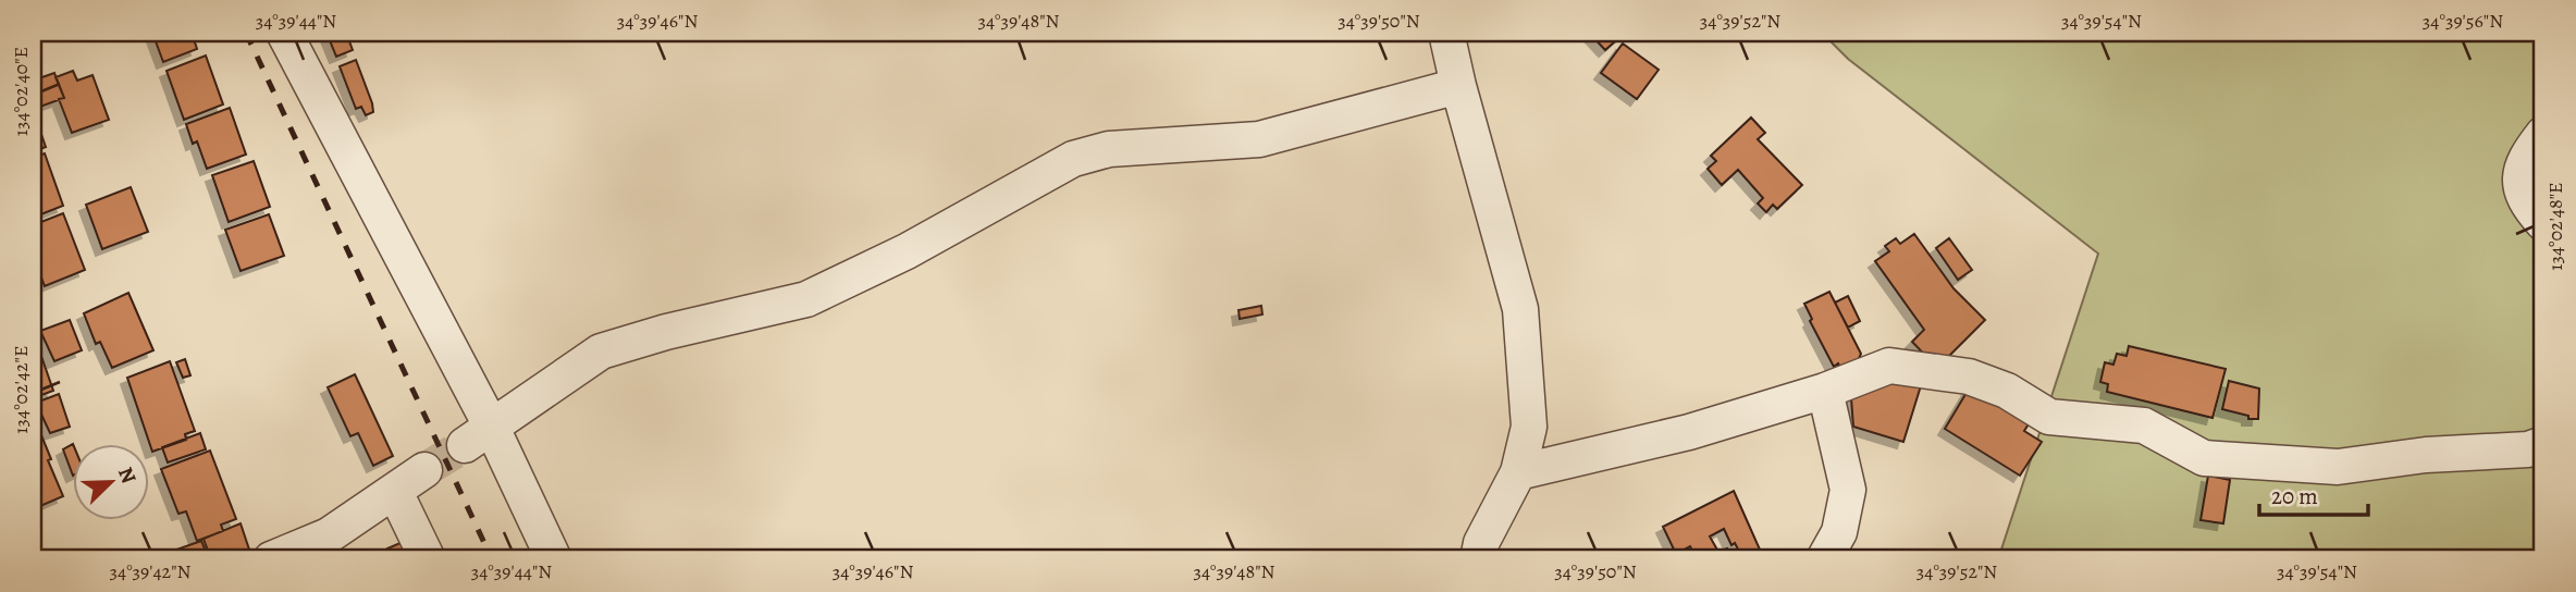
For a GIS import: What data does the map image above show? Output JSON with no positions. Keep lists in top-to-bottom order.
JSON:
{
  "scale_bar": "20 m",
  "north": "top right",
  "coordinates": [
    "34°39'44\"N",
    "34°39'46\"N",
    "34°39'48\"N",
    "34°39'50\"N",
    "34°39'52\"N",
    "34°39'54\"N",
    "34°39'56\"N",
    "134°02'40\"E",
    "134°02'48\"E",
    "134°02'42\"E",
    "34°39'42\"N"
  ]
}
